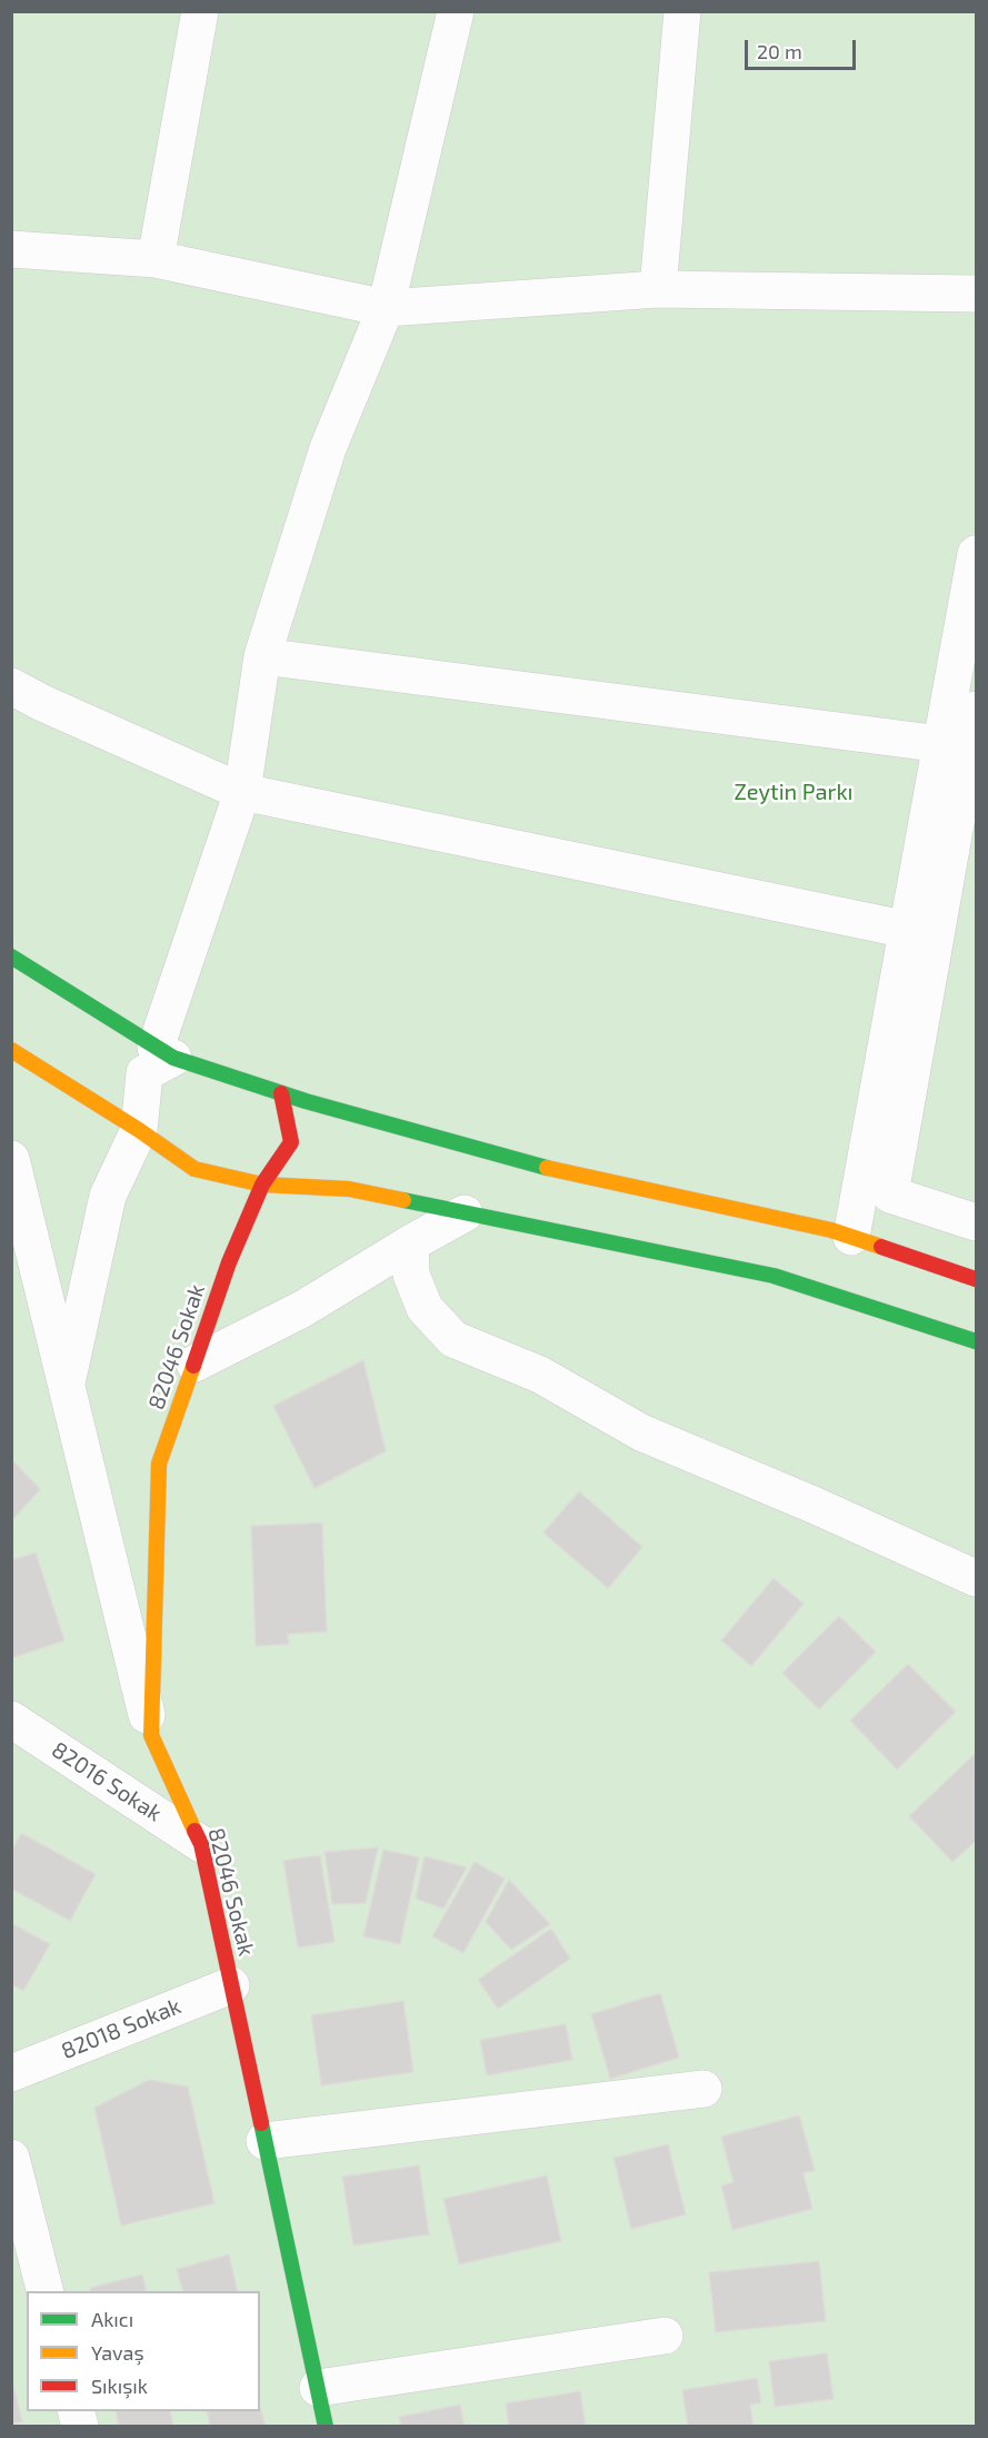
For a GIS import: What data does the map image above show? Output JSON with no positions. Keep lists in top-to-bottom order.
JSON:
{
  "streets": {
    "main road": ["82046 Sokak"],
    "street": ["82016 Sokak", "82018 Sokak"]
  },
  "crossings": [
    ["82046 Sokak", "82016 Sokak"],
    ["82046 Sokak", "82018 Sokak"]
  ],
  "parks": ["Zeytin Parkı"],
  "legend": ["Akıcı", "Yavaş", "Sıkışık"],
  "scale_bar": "20 m"
}
